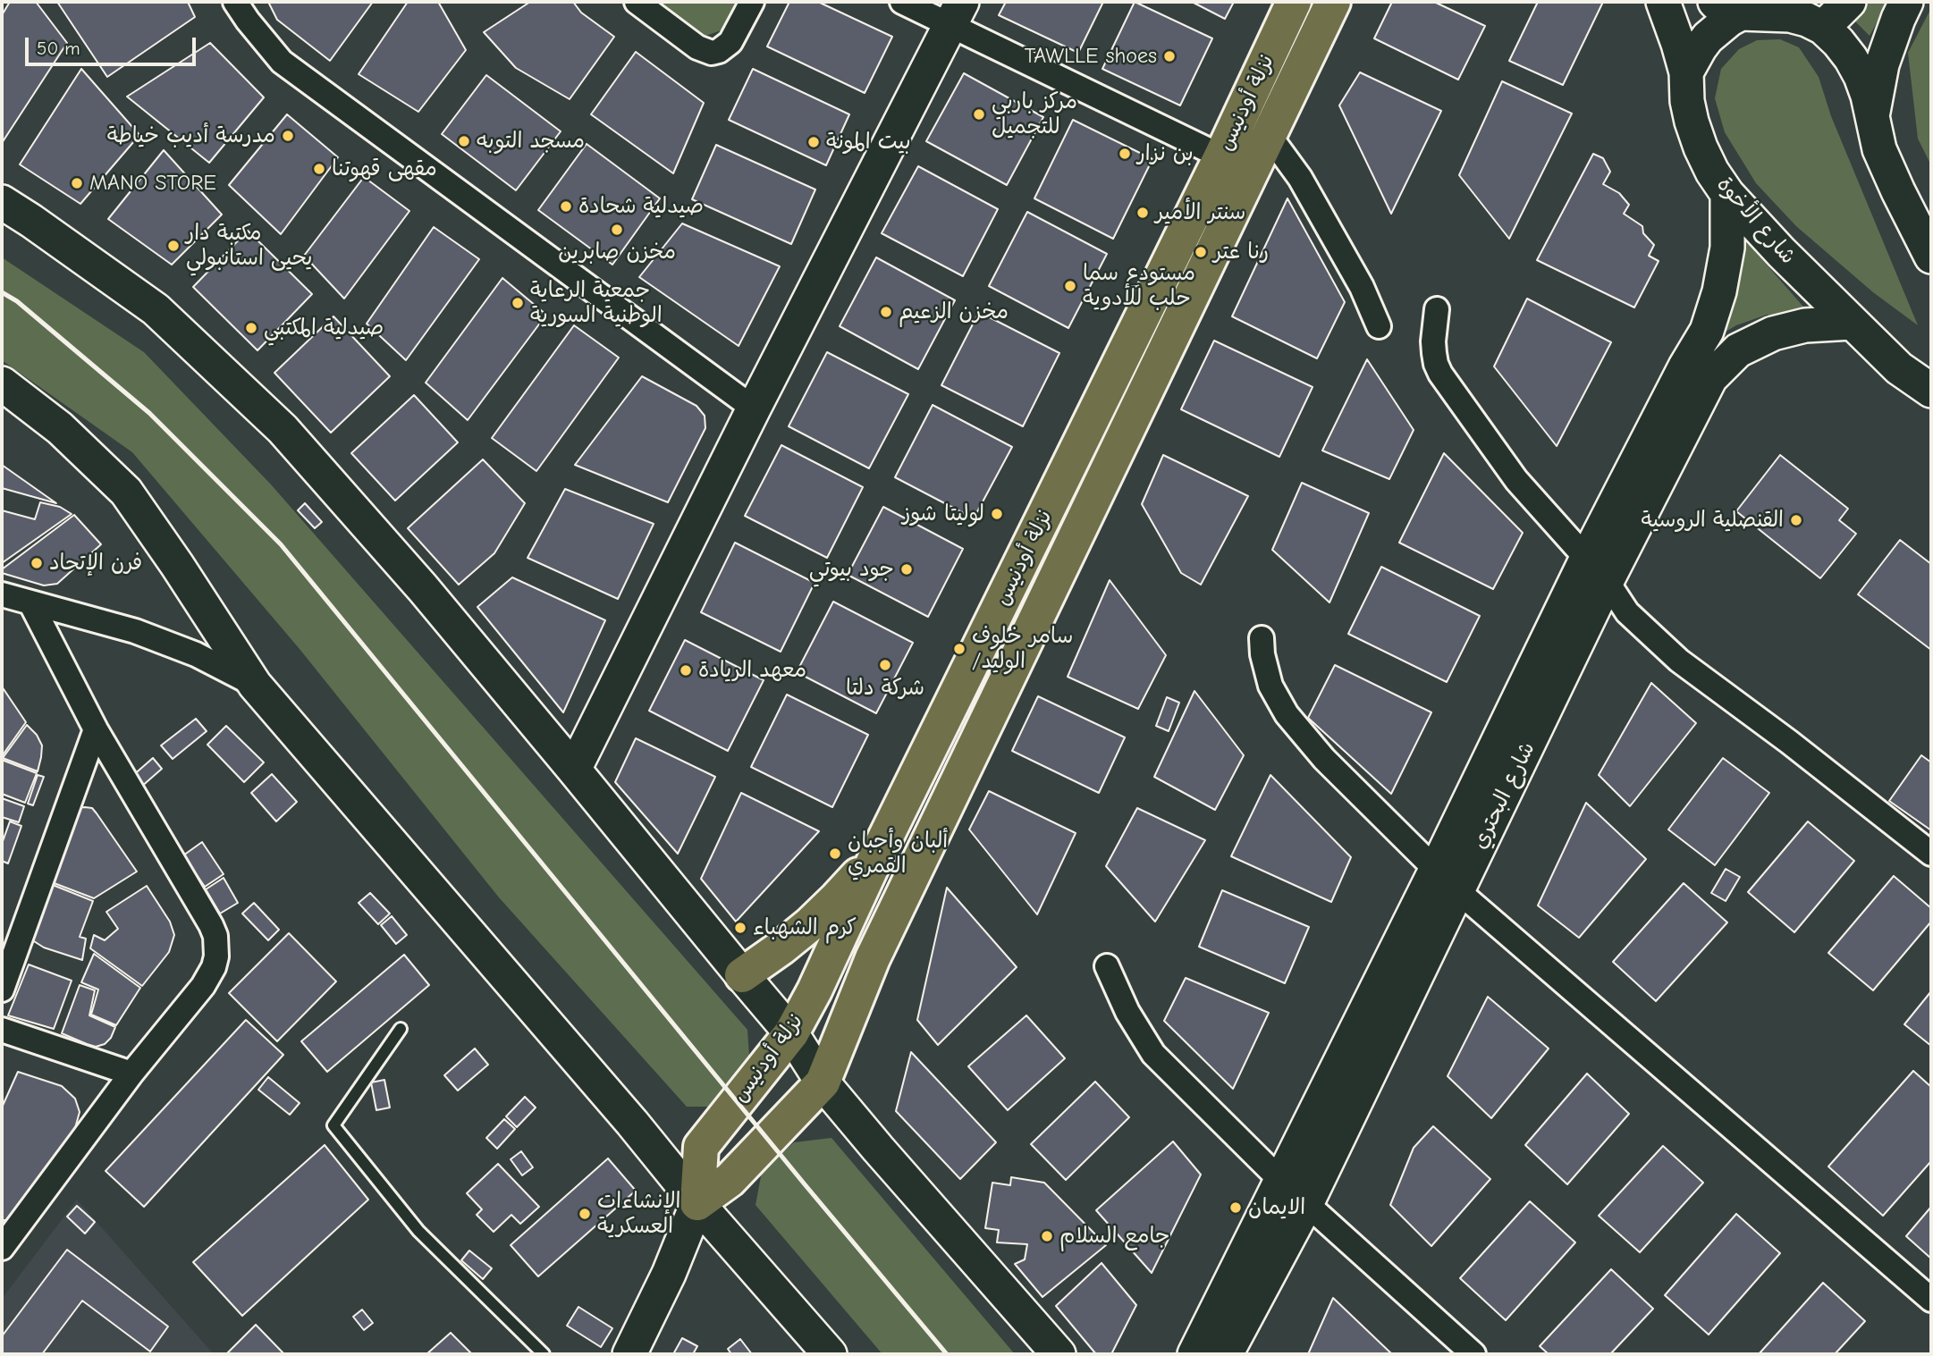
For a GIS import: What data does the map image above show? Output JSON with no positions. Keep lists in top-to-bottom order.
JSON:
{
  "streets": {
    "main road": ["نزلة أودنيس", "شارع الأخوة"]
  },
  "places": [
    "TAWLLE shoes",
    "مركز باربي للتجميل",
    "مدرسة أديب خياطة",
    "مسجد التوبه",
    "بيت المونة",
    "بن نزار",
    "مقهى قهوتنا",
    "MANO STORE",
    "صيدلية شحادة",
    "سنتر الأمير",
    "مخزن صابرين",
    "مكتبة دار يحيى استانبولي",
    "رنا عتر",
    "مستودع سما حلب للأدوية",
    "جمعية الرعاية الوطنية السورية",
    "مخزن الزعيم",
    "صيدلية المكتبي",
    "لوليتا شوز",
    "القنصلية الروسية",
    "فرن الإتحاد",
    "جود بيوتي",
    "سامر خلوف /الوليد",
    "شركة دلتا",
    "معهد الريادة",
    "ألبان وأجبان القمري",
    "كرم الشهباء",
    "الايمان",
    "الإنشاءات العسكرية",
    "جامع السلام"
  ],
  "scale_bar": "50 m"
}
